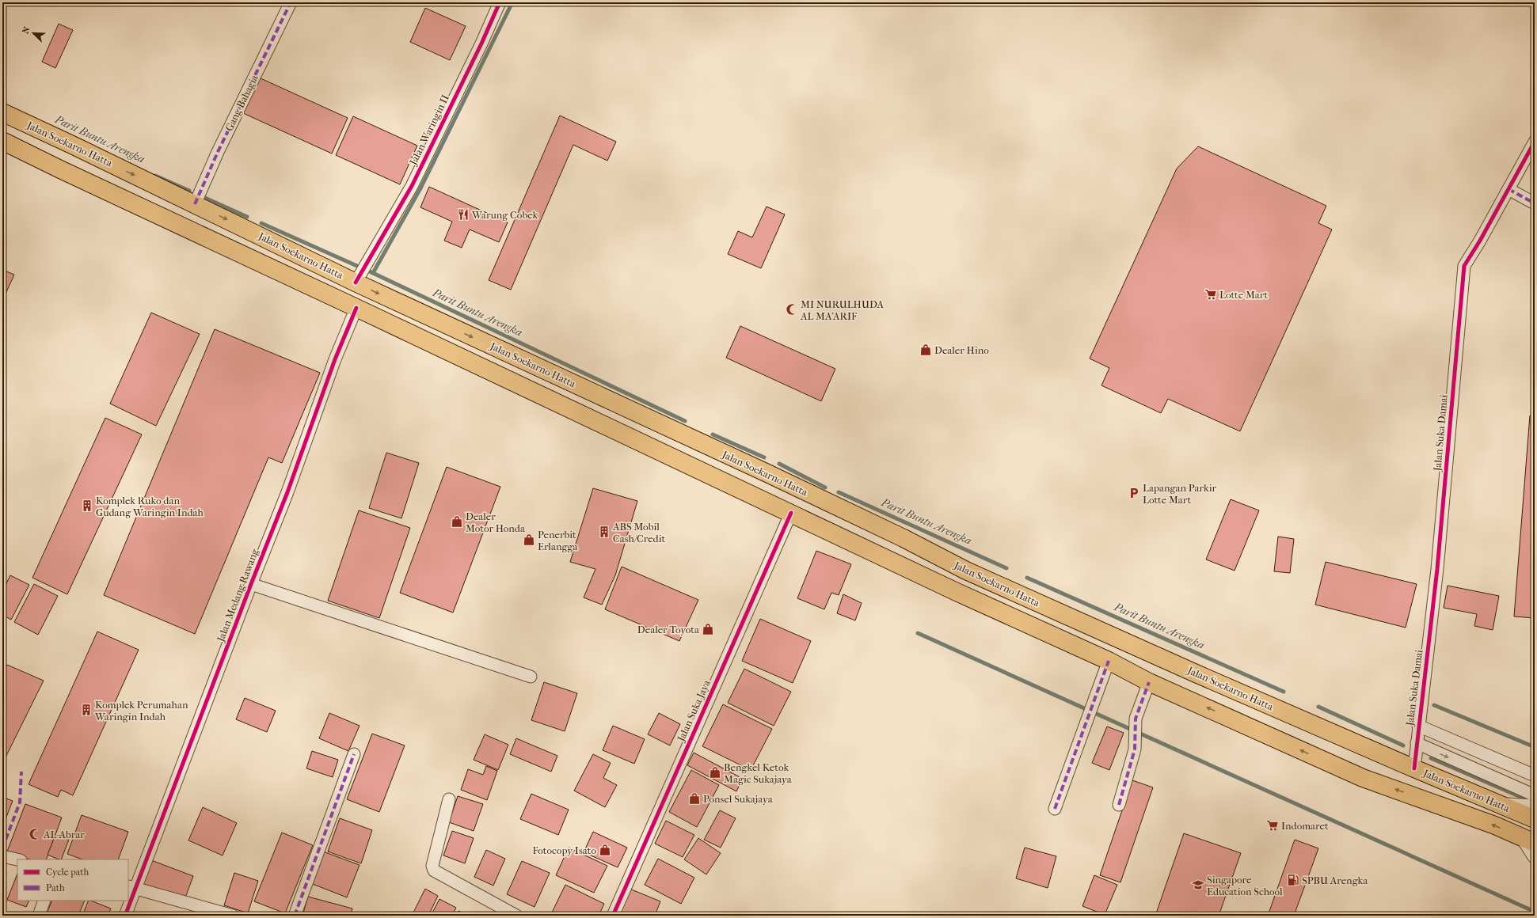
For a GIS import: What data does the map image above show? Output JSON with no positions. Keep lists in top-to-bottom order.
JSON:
{
  "streets": {
    "main road": ["Jalan Soekarno Hatta"],
    "street": [
      "Gang Bahagia",
      "Jalan Waringin II",
      "Jalan Suka Damai",
      "Jalan Medang Rawang",
      "Jalan Suka Jaya"
    ]
  },
  "crossings": [
    ["Gang Bahagia", "Jalan Soekarno Hatta"],
    ["Jalan Waringin II", "Jalan Soekarno Hatta"],
    ["Jalan Soekarno Hatta", "Jalan Suka Damai"],
    ["Jalan Soekarno Hatta", "Jalan Medang Rawang"],
    ["Jalan Soekarno Hatta", "Jalan Suka Jaya"]
  ],
  "water": ["Parit Buntu Arengka"],
  "places": {
    "restaurant": ["Warung Cobek"],
    "supermarket": ["Lotte Mart", "Indomaret"],
    "mosque": ["MI NURULHUDA AL MA'ARIF", "AL-Abrar"],
    "shop": [
      "Dealer Hino",
      "Dealer Motor Honda",
      "Penerbit Erlangga",
      "Dealer Toyota",
      "Bengkel Ketok Magic Sukajaya",
      "Ponsel Sukajaya",
      "Fotocopy Isato"
    ],
    "parking": ["Lapangan Parkir Lotte Mart"],
    "building": ["Komplek Ruko dan Gudang Waringin Indah", "ABS Mobil Cash/Credit", "Komplek Perumahan Waringin Indah"],
    "fuel station": ["SPBU Arengka"],
    "school or university": ["Singapore Education School"]
  },
  "legend": ["Cycle path", "Path"],
  "north": "top left"
}
